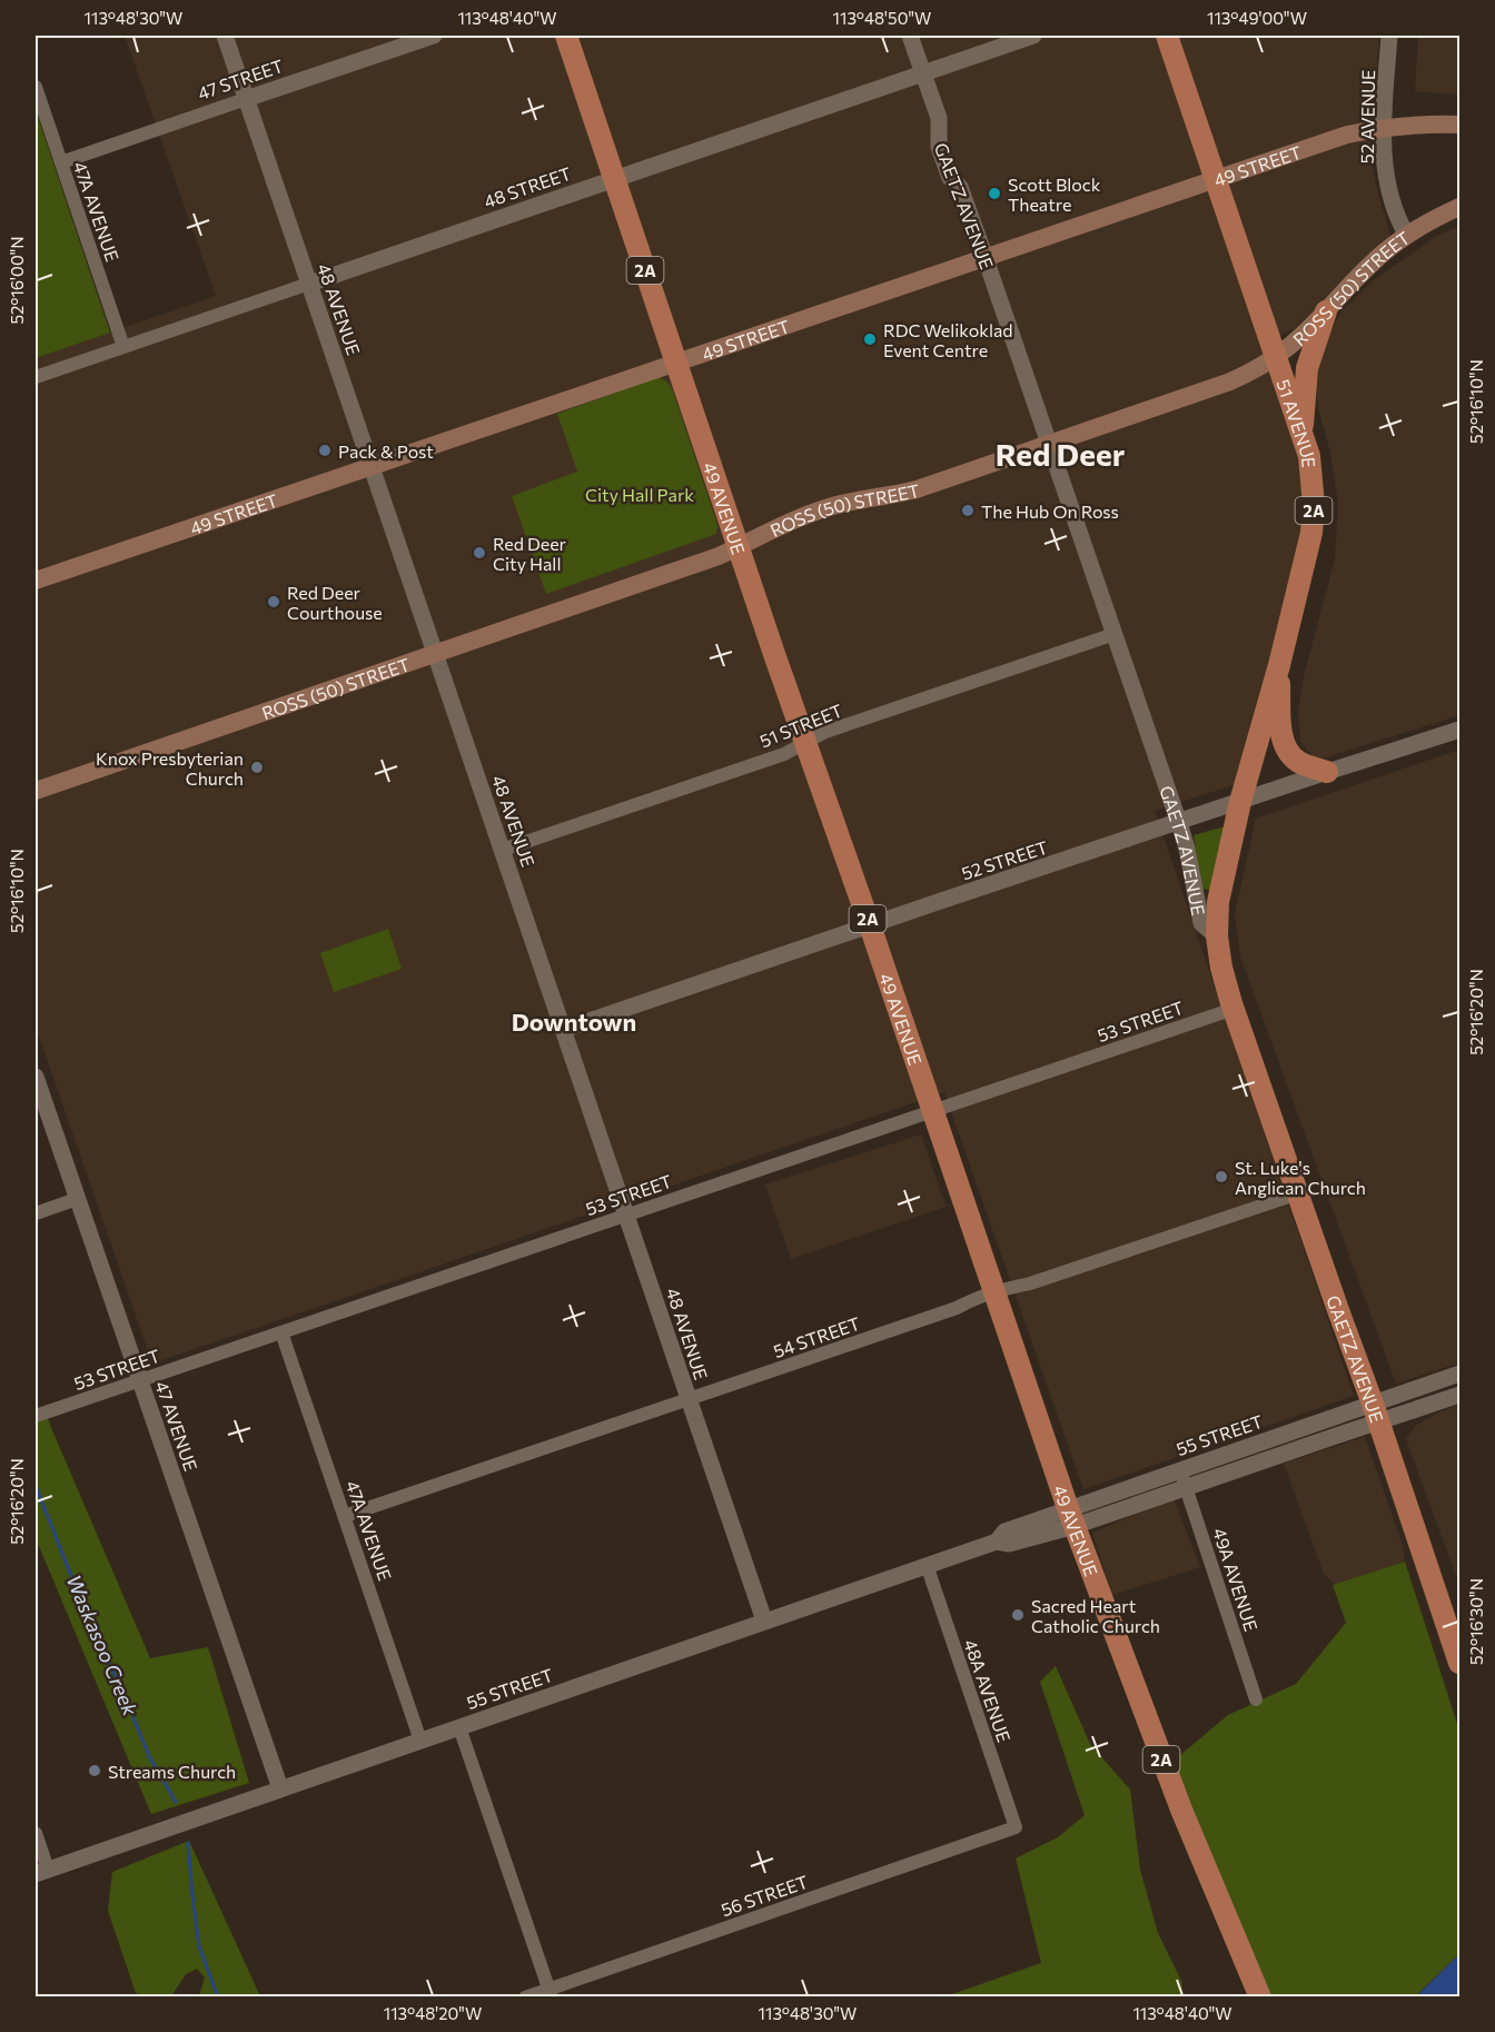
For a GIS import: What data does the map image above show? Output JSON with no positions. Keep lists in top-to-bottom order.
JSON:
{
  "streets": {
    "main road": [
      "49 STREET",
      "GAETZ AVENUE",
      "2A",
      "ROSS (50) STREET",
      "51 AVENUE",
      "49 AVENUE"
    ],
    "street": [
      "47 STREET",
      "52 AVENUE",
      "48 STREET",
      "47A AVENUE",
      "48 AVENUE",
      "51 STREET",
      "52 STREET",
      "53 STREET",
      "54 STREET",
      "47 AVENUE",
      "55 STREET",
      "49A AVENUE",
      "48A AVENUE",
      "56 STREET"
    ]
  },
  "crossings": [
    ["47 STREET", "47A AVENUE"],
    ["47 STREET", "48 AVENUE"],
    ["52 AVENUE", "49 STREET"],
    ["52 AVENUE", "ROSS (50) STREET"],
    ["49 STREET", "GAETZ AVENUE"],
    ["49 STREET", "48 AVENUE"],
    ["49 STREET", "51 AVENUE"],
    ["49 STREET", "49 AVENUE"],
    ["48 STREET", "GAETZ AVENUE"],
    ["48 STREET", "47A AVENUE"],
    ["48 STREET", "48 AVENUE"],
    ["48 STREET", "49 AVENUE"],
    ["GAETZ AVENUE", "ROSS (50) STREET"],
    ["GAETZ AVENUE", "51 AVENUE"],
    ["GAETZ AVENUE", "51 STREET"],
    ["GAETZ AVENUE", "52 STREET"],
    ["GAETZ AVENUE", "53 STREET"],
    ["GAETZ AVENUE", "54 STREET"],
    ["GAETZ AVENUE", "55 STREET"],
    ["47A AVENUE", "53 STREET"],
    ["47A AVENUE", "54 STREET"],
    ["47A AVENUE", "55 STREET"],
    ["ROSS (50) STREET", "48 AVENUE"],
    ["ROSS (50) STREET", "51 AVENUE"],
    ["ROSS (50) STREET", "49 AVENUE"],
    ["48 AVENUE", "51 STREET"],
    ["48 AVENUE", "52 STREET"],
    ["48 AVENUE", "53 STREET"],
    ["48 AVENUE", "54 STREET"],
    ["48 AVENUE", "55 STREET"],
    ["51 AVENUE", "52 STREET"],
    ["49 AVENUE", "51 STREET"],
    ["49 AVENUE", "52 STREET"],
    ["49 AVENUE", "53 STREET"],
    ["49 AVENUE", "54 STREET"],
    ["49 AVENUE", "55 STREET"],
    ["53 STREET", "47 AVENUE"],
    ["47 AVENUE", "55 STREET"],
    ["55 STREET", "49A AVENUE"],
    ["55 STREET", "48A AVENUE"],
    ["48A AVENUE", "56 STREET"]
  ],
  "districts": ["Red Deer", "Downtown"],
  "water": ["Waskasoo Creek"],
  "parks": ["City Hall Park"],
  "places": [
    "Scott Block Theatre",
    "RDC Welikoklad Event Centre",
    "Pack & Post",
    "The Hub On Ross",
    "Red Deer City Hall",
    "Red Deer Courthouse",
    "Knox Presbyterian Church",
    "St. Luke's Anglican Church",
    "Sacred Heart Catholic Church",
    "Streams Church"
  ],
  "coordinates": [
    "113°48'30\"W",
    "113°48'40\"W",
    "113°48'50\"W",
    "113°49'00\"W",
    "52°16'00\"N",
    "52°16'10\"N",
    "52°16'20\"N",
    "52°16'30\"N",
    "113°48'20\"W"
  ]
}
